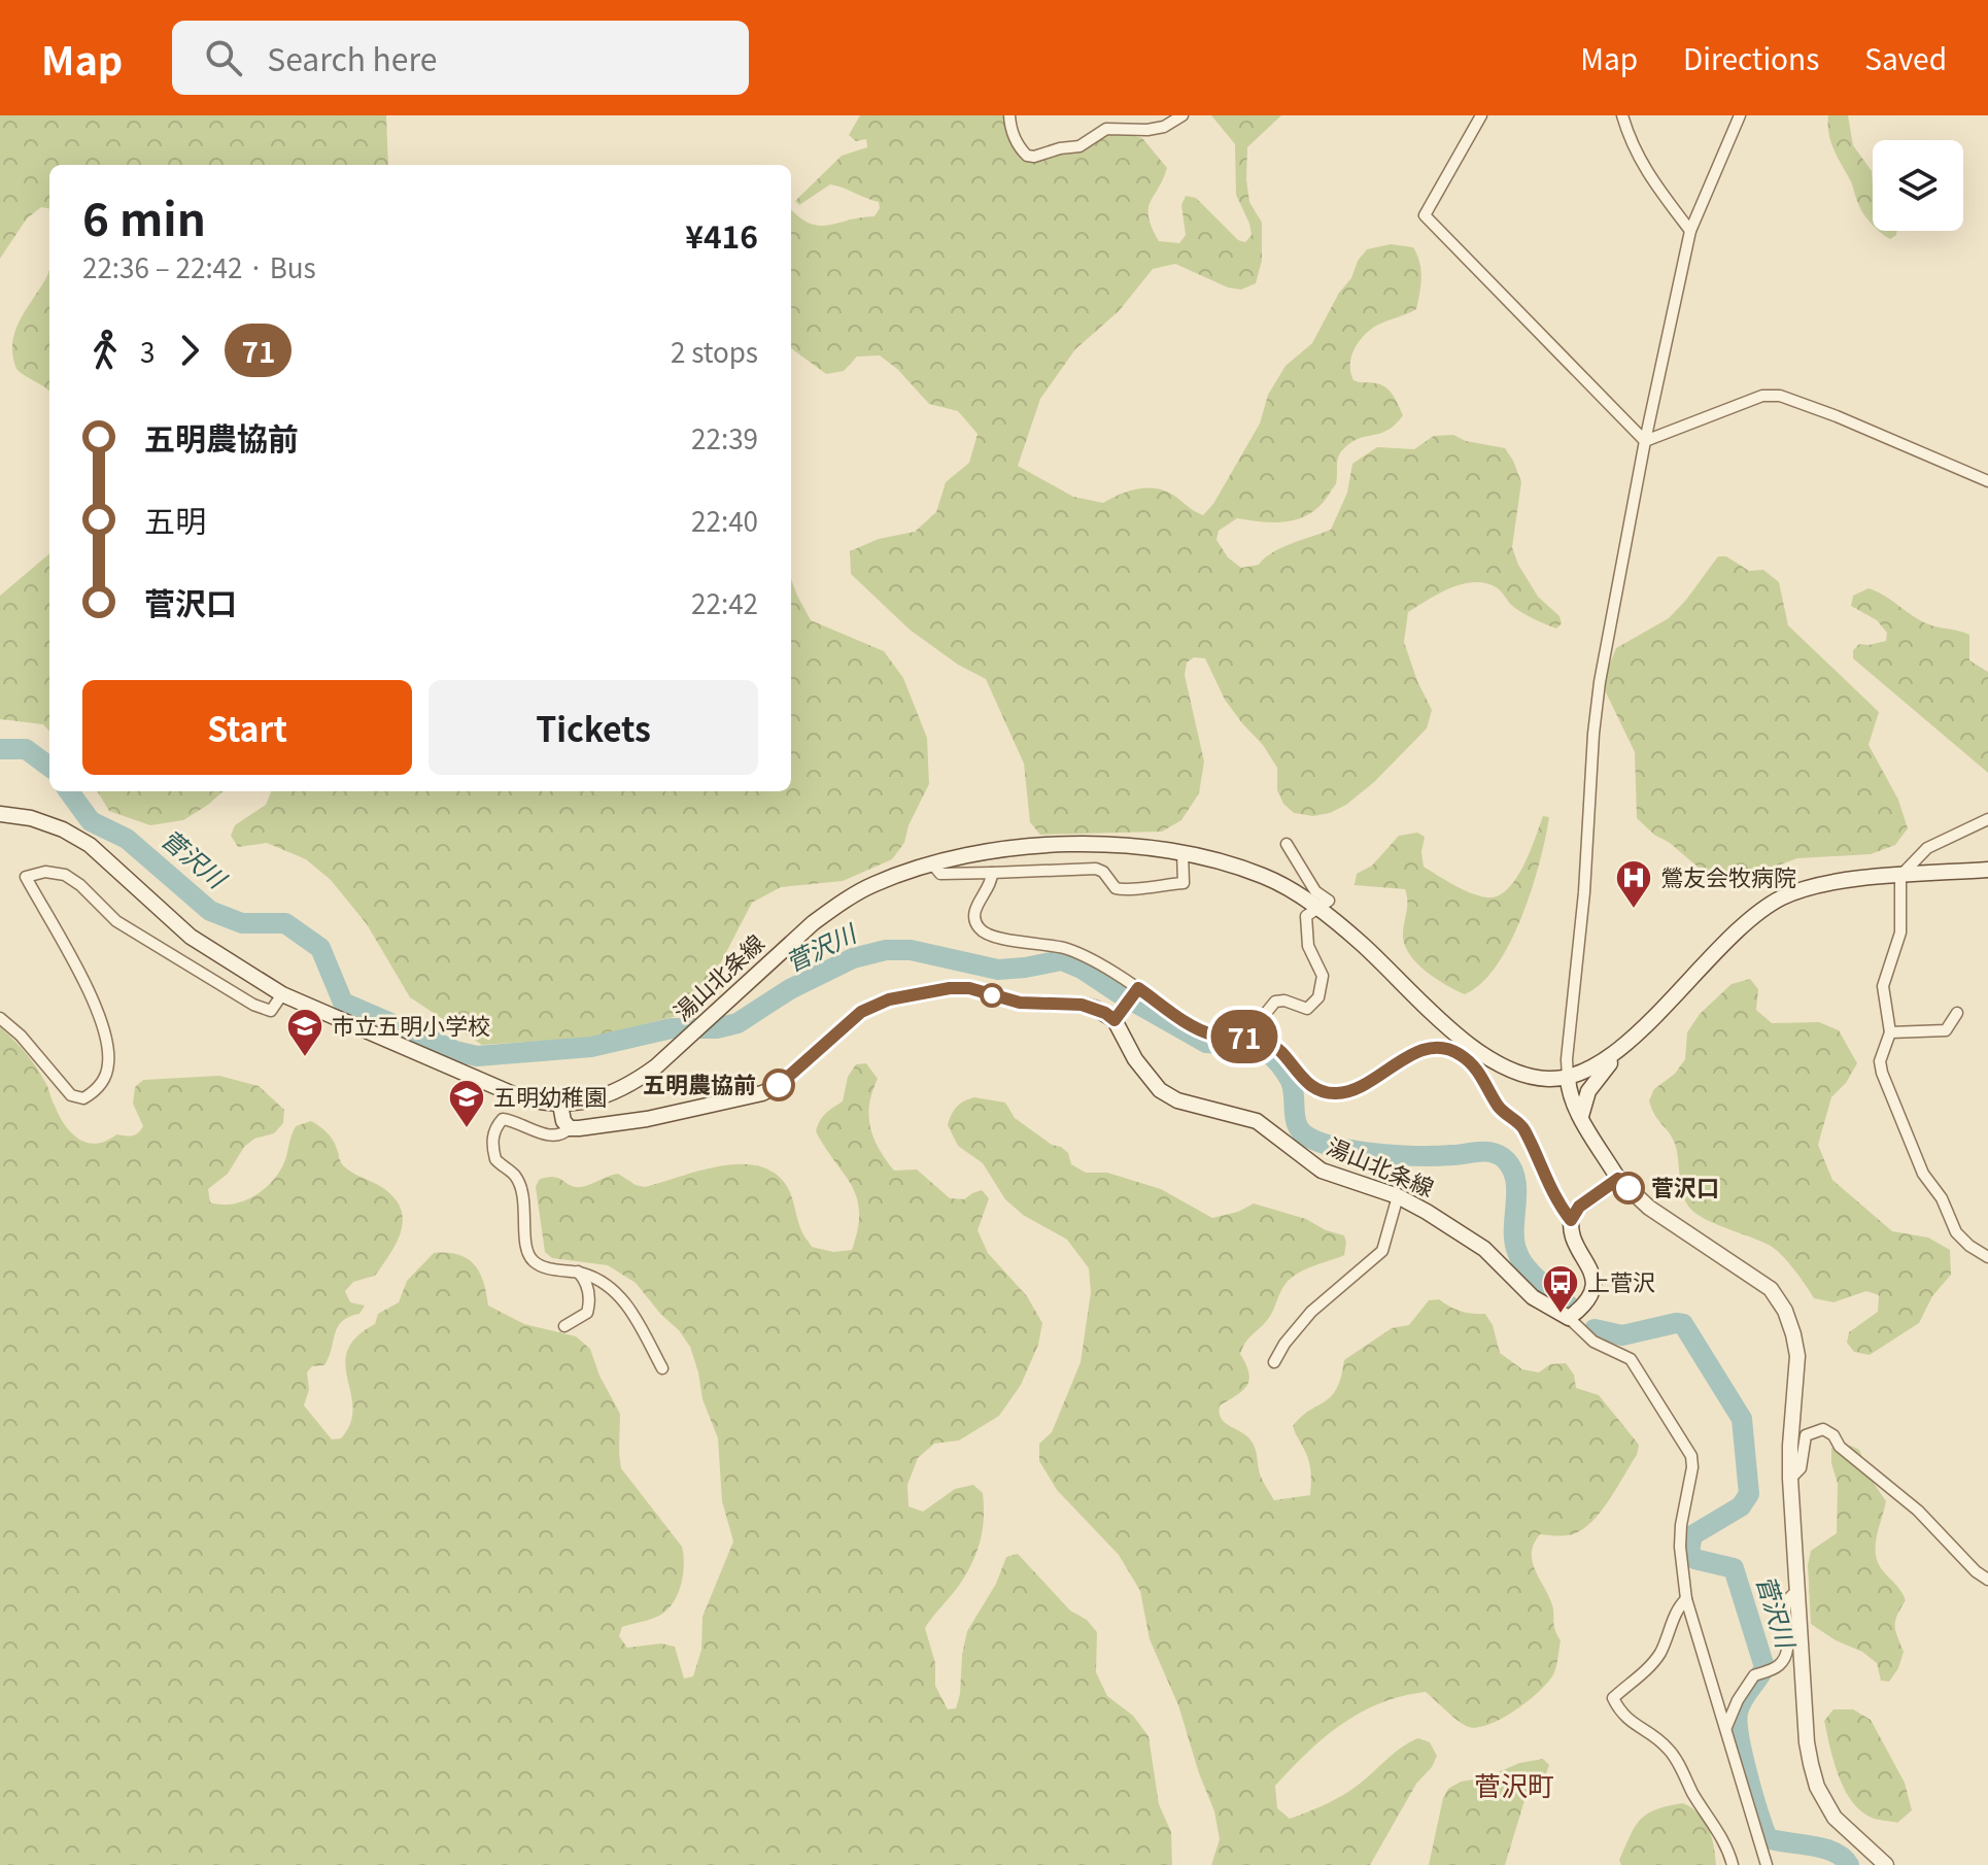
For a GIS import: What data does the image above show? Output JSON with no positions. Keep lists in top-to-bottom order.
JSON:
{
  "streets": {
    "main road": ["湯山北条線"]
  },
  "districts": ["菅沢町"],
  "water": ["菅沢川"],
  "places": {
    "hospital": ["鶯友会牧病院"],
    "school or university": ["市立五明小学校", "五明幼稚園"],
    "other": ["五明農協前", "菅沢口"],
    "bus stop": ["上菅沢"]
  },
  "lines": ["bus line 71"],
  "page": {
    "header": "Map",
    "search": "Search here",
    "nav": ["Map", "Directions", "Saved"],
    "on_map": "71",
    "heading": ["6 min", "22:36 – 22:42 · Bus", "¥416"],
    "legs": ["3", "71", "2 stops"],
    "list": [
      {
        "name": "五明農協前",
        "value": "22:39"
      },
      {
        "name": "五明",
        "value": "22:40"
      },
      {
        "name": "菅沢口",
        "value": "22:42"
      }
    ],
    "buttons": ["Start", "Tickets"]
  }
}
